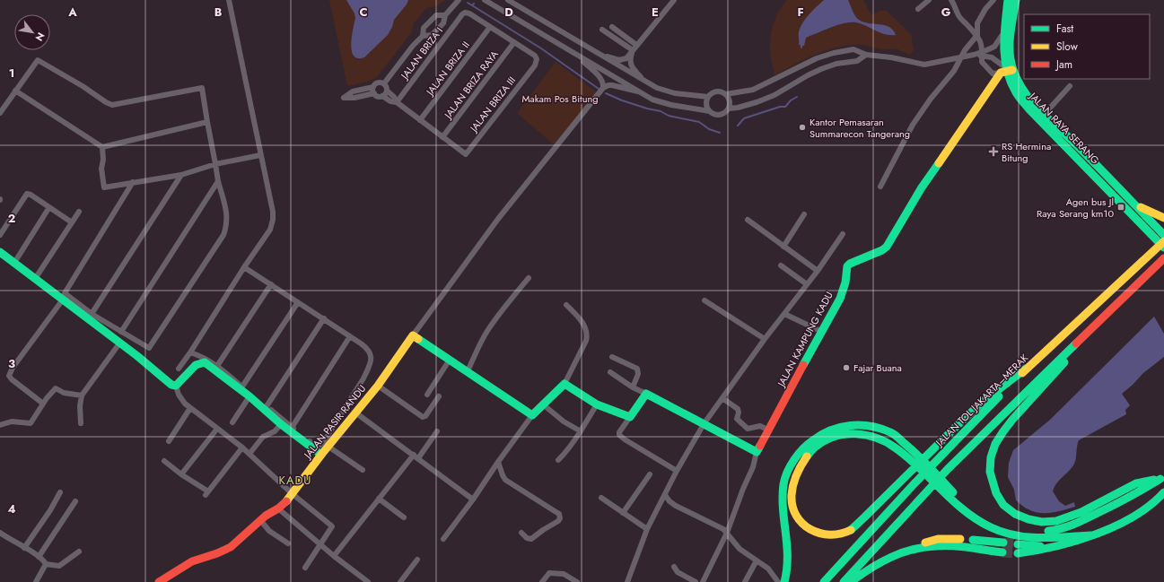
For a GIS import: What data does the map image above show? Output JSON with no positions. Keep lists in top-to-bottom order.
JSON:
{
  "streets": {
    "main road": [
      "JALAN RAYA SERANG",
      "JALAN KAMPUNG KADU",
      "JALAN TOL JAKARTA–MERAK",
      "JALAN PASIR RANDU"
    ],
    "street": [
      "JALAN BRIZA I",
      "JALAN BRIZA II",
      "JALAN BRIZA RAYA",
      "JALAN BRIZA III"
    ]
  },
  "crossings": [
    ["JALAN BRIZA I", "JALAN BRIZA II"],
    ["JALAN BRIZA RAYA", "JALAN BRIZA III"],
    ["JALAN RAYA SERANG", "JALAN KAMPUNG KADU"]
  ],
  "districts": ["KADU"],
  "parks": ["Makam Pos Bitung"],
  "places": {
    "other": ["Kantor Pemasaran Summarecon Tangerang", "Fajar Buana"],
    "health": ["RS Hermina Bitung"],
    "transit": ["Agen bus Jl Raya Serang km10"]
  },
  "legend": ["Fast", "Slow", "Jam"],
  "north": "bottom right",
  "grid": {
    "columns": [
      "A",
      "B",
      "C",
      "D",
      "E",
      "F",
      "G"
    ],
    "rows": [
      "1",
      "2",
      "3",
      "4"
    ]
  }
}
